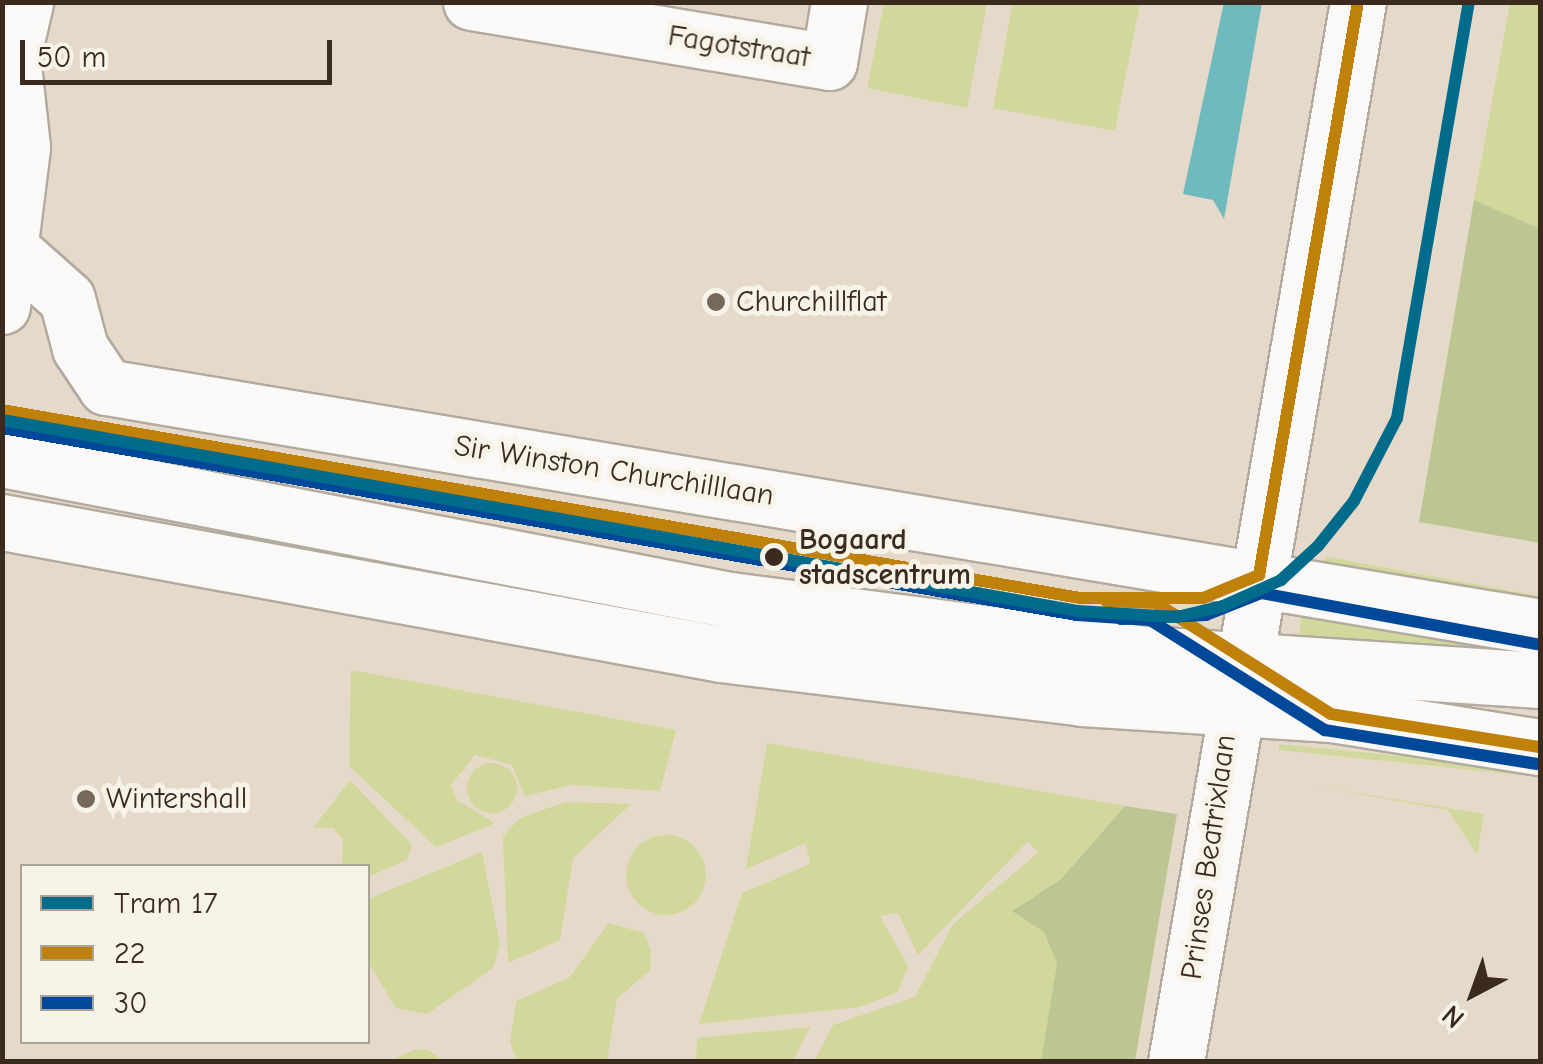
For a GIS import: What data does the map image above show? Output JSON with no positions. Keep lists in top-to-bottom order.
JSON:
{
  "streets": {
    "street": ["Fagotstraat", "Sir Winston Churchilllaan", "Prinses Beatrixlaan"]
  },
  "crossings": [
    ["Sir Winston Churchilllaan", "Prinses Beatrixlaan"]
  ],
  "places": ["Churchillflat", "Bogaard stadscentrum", "Wintershall"],
  "lines": ["tram line 17", "transit line 22", "transit line 30"],
  "legend": ["Tram 17", "22", "30"],
  "scale_bar": "50 m",
  "north": "bottom left"
}
